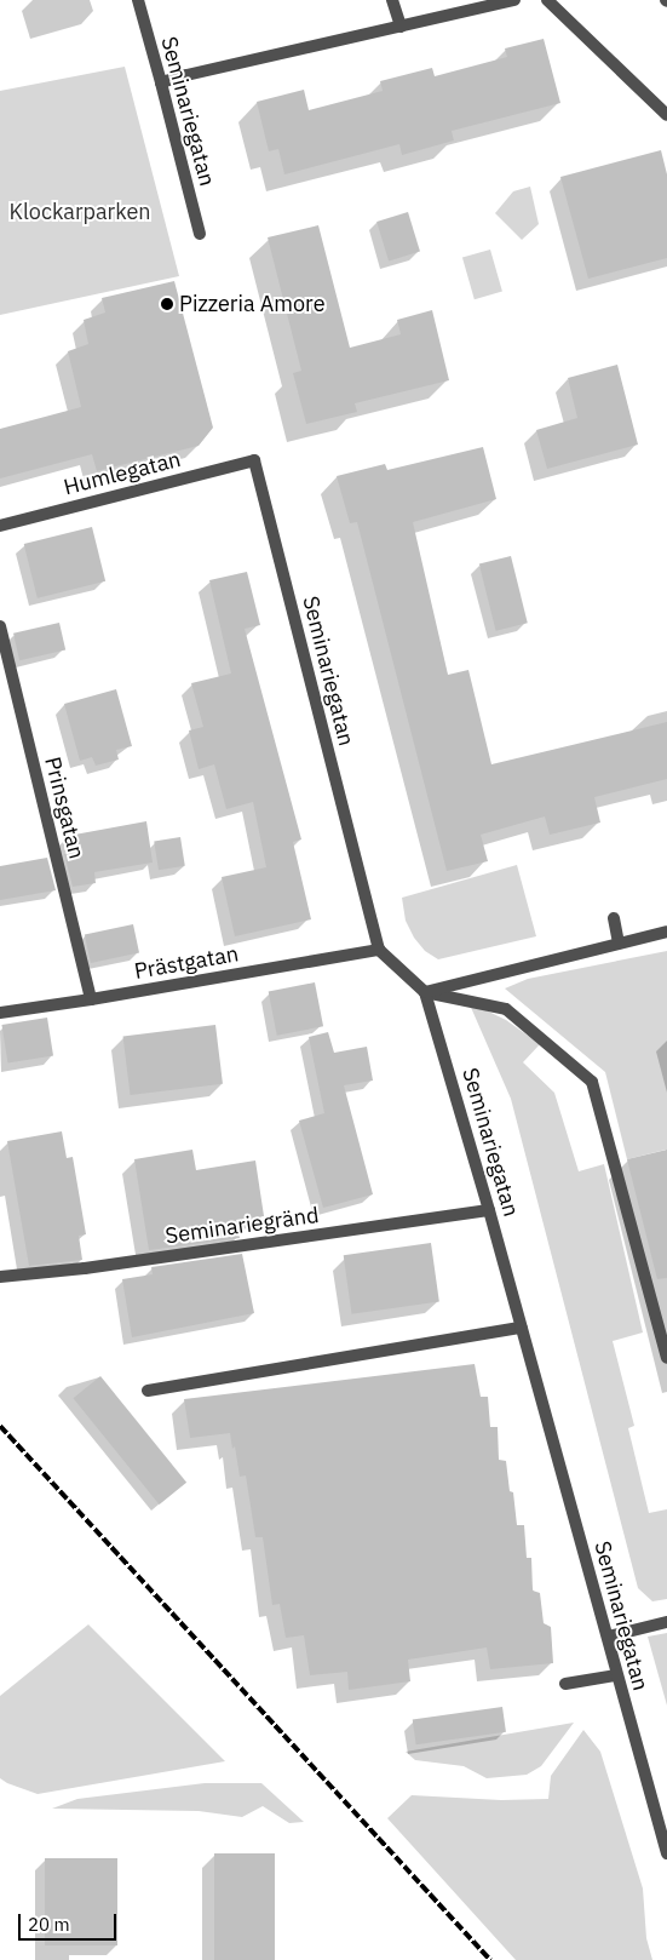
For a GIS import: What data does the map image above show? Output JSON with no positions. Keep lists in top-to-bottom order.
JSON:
{
  "streets": {
    "street": [
      "Seminariegatan",
      "Humlegatan",
      "Prinsgatan",
      "Prästgatan",
      "Seminariegränd"
    ]
  },
  "crossings": [
    ["Seminariegatan", "Humlegatan"],
    ["Seminariegatan", "Prästgatan"],
    ["Seminariegatan", "Seminariegränd"],
    ["Prinsgatan", "Prästgatan"]
  ],
  "parks": ["Klockarparken"],
  "places": ["Pizzeria Amore"],
  "scale_bar": "20 m"
}
